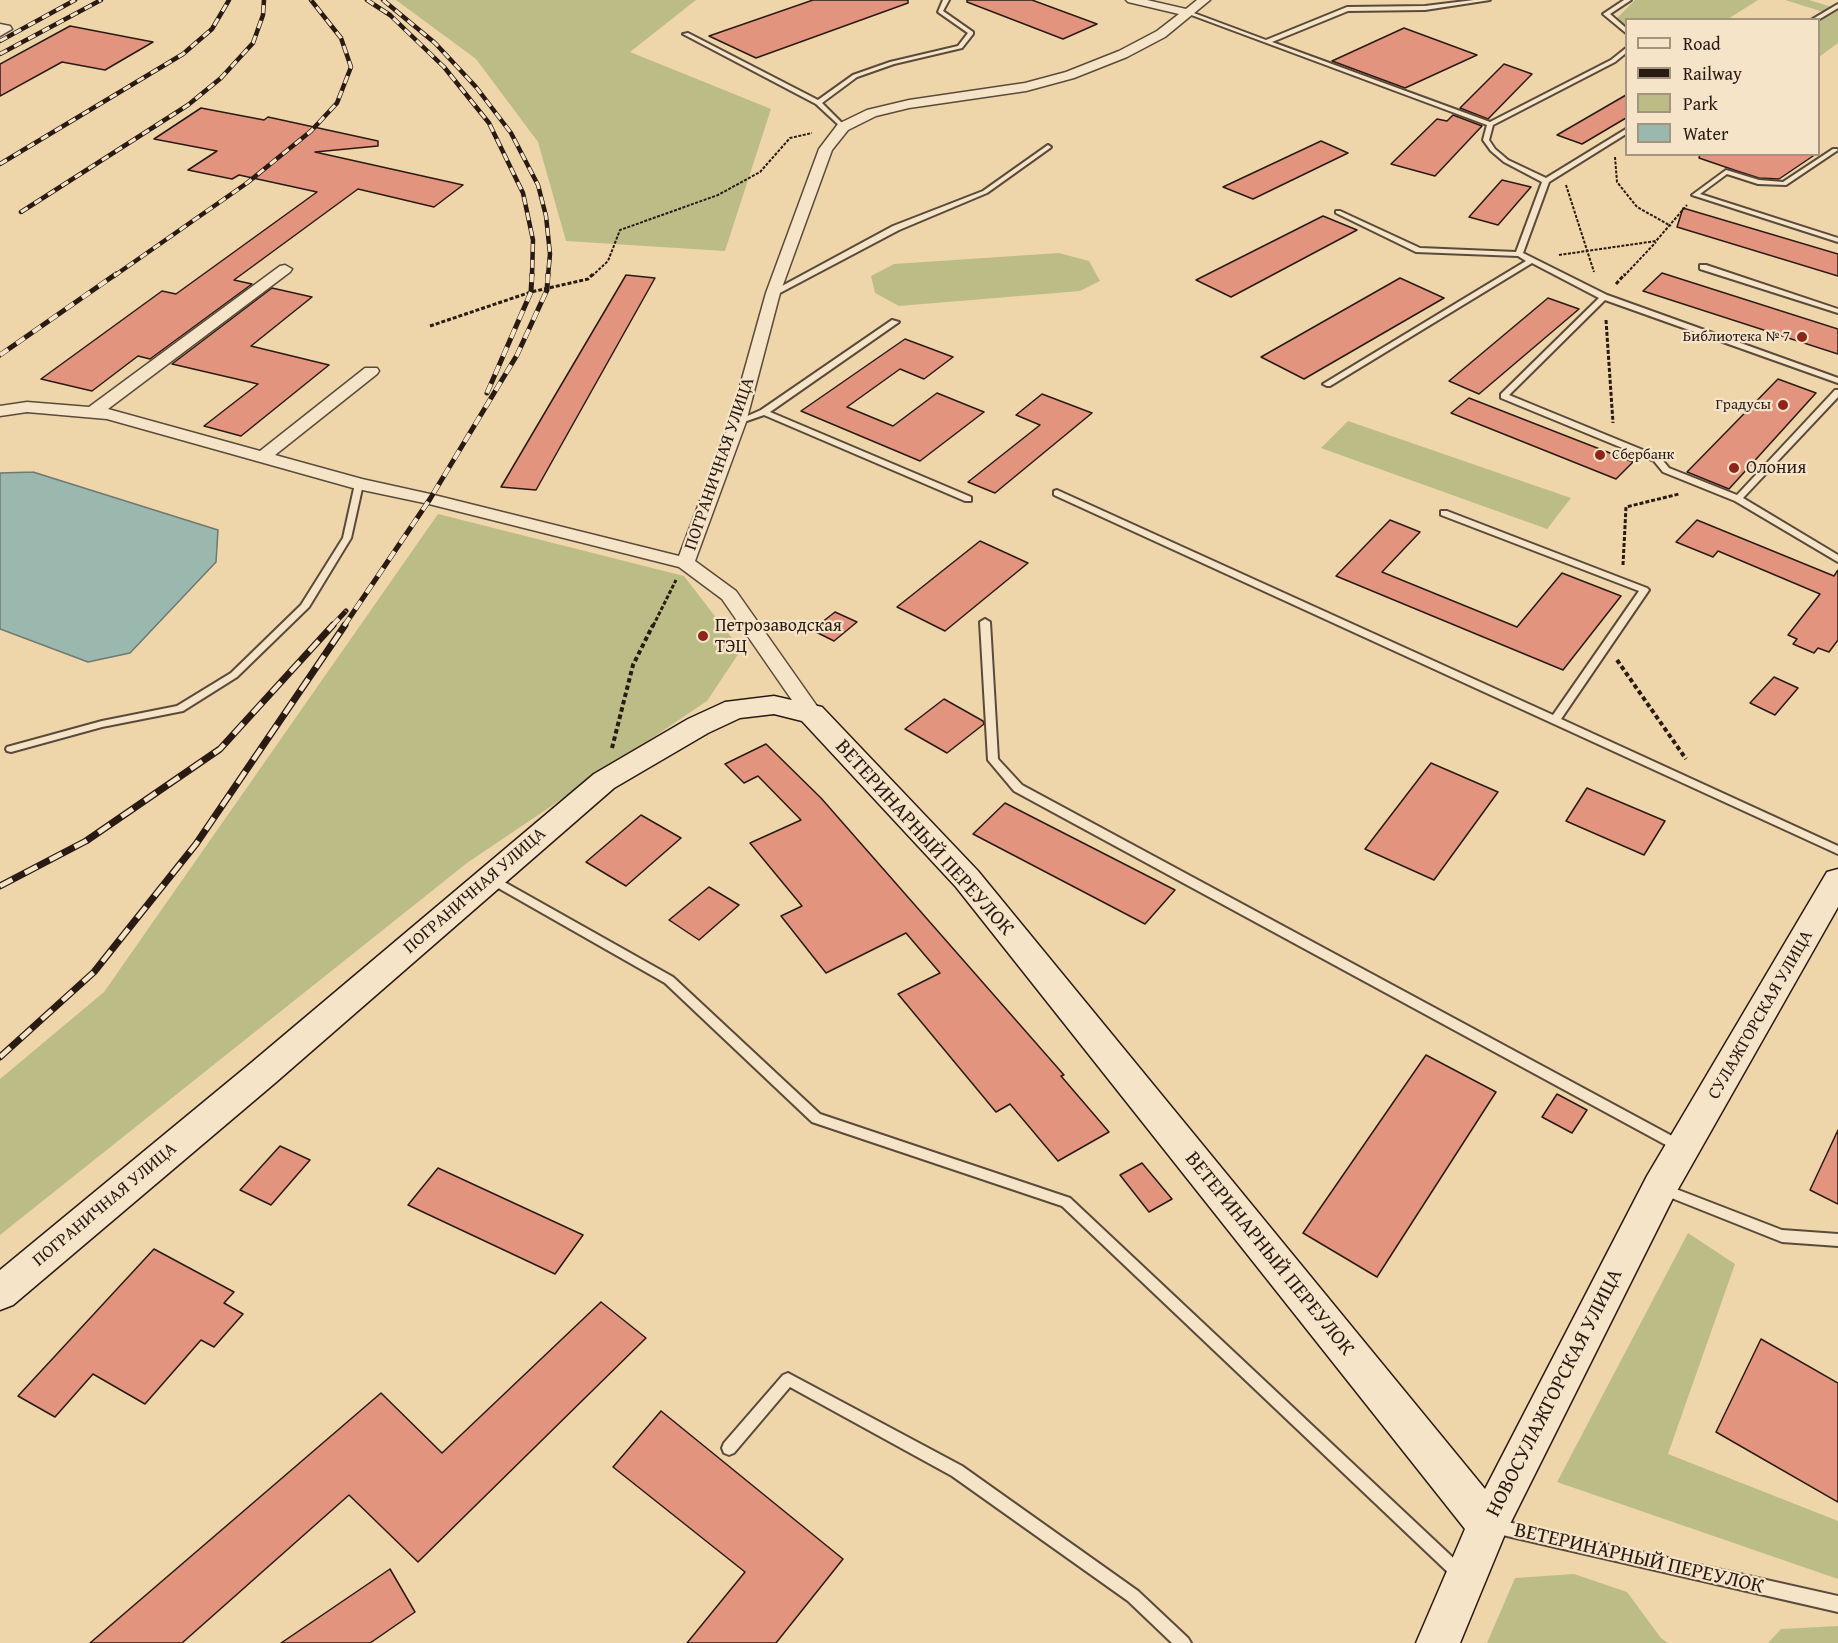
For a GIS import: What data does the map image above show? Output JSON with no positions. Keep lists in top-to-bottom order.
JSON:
{
  "streets": {
    "main road": [
      "ПОГРАНИЧНАЯ УЛИЦА",
      "ВЕТЕРИНАРНЫЙ ПЕРЕУЛОК",
      "СУЛАЖГОРСКАЯ УЛИЦА",
      "НОВОСУЛАЖГОРСКАЯ УЛИЦА"
    ]
  },
  "crossings": [
    ["ПОГРАНИЧНАЯ УЛИЦА", "ВЕТЕРИНАРНЫЙ ПЕРЕУЛОК"],
    ["ВЕТЕРИНАРНЫЙ ПЕРЕУЛОК", "НОВОСУЛАЖГОРСКАЯ УЛИЦА"],
    ["СУЛАЖГОРСКАЯ УЛИЦА", "НОВОСУЛАЖГОРСКАЯ УЛИЦА"]
  ],
  "places": [
    "Библиотека № 7",
    "Градусы",
    "Сбербанк",
    "Олония",
    "Петрозаводская ТЭЦ"
  ],
  "legend": [
    "Road",
    "Railway",
    "Park",
    "Water"
  ]
}
